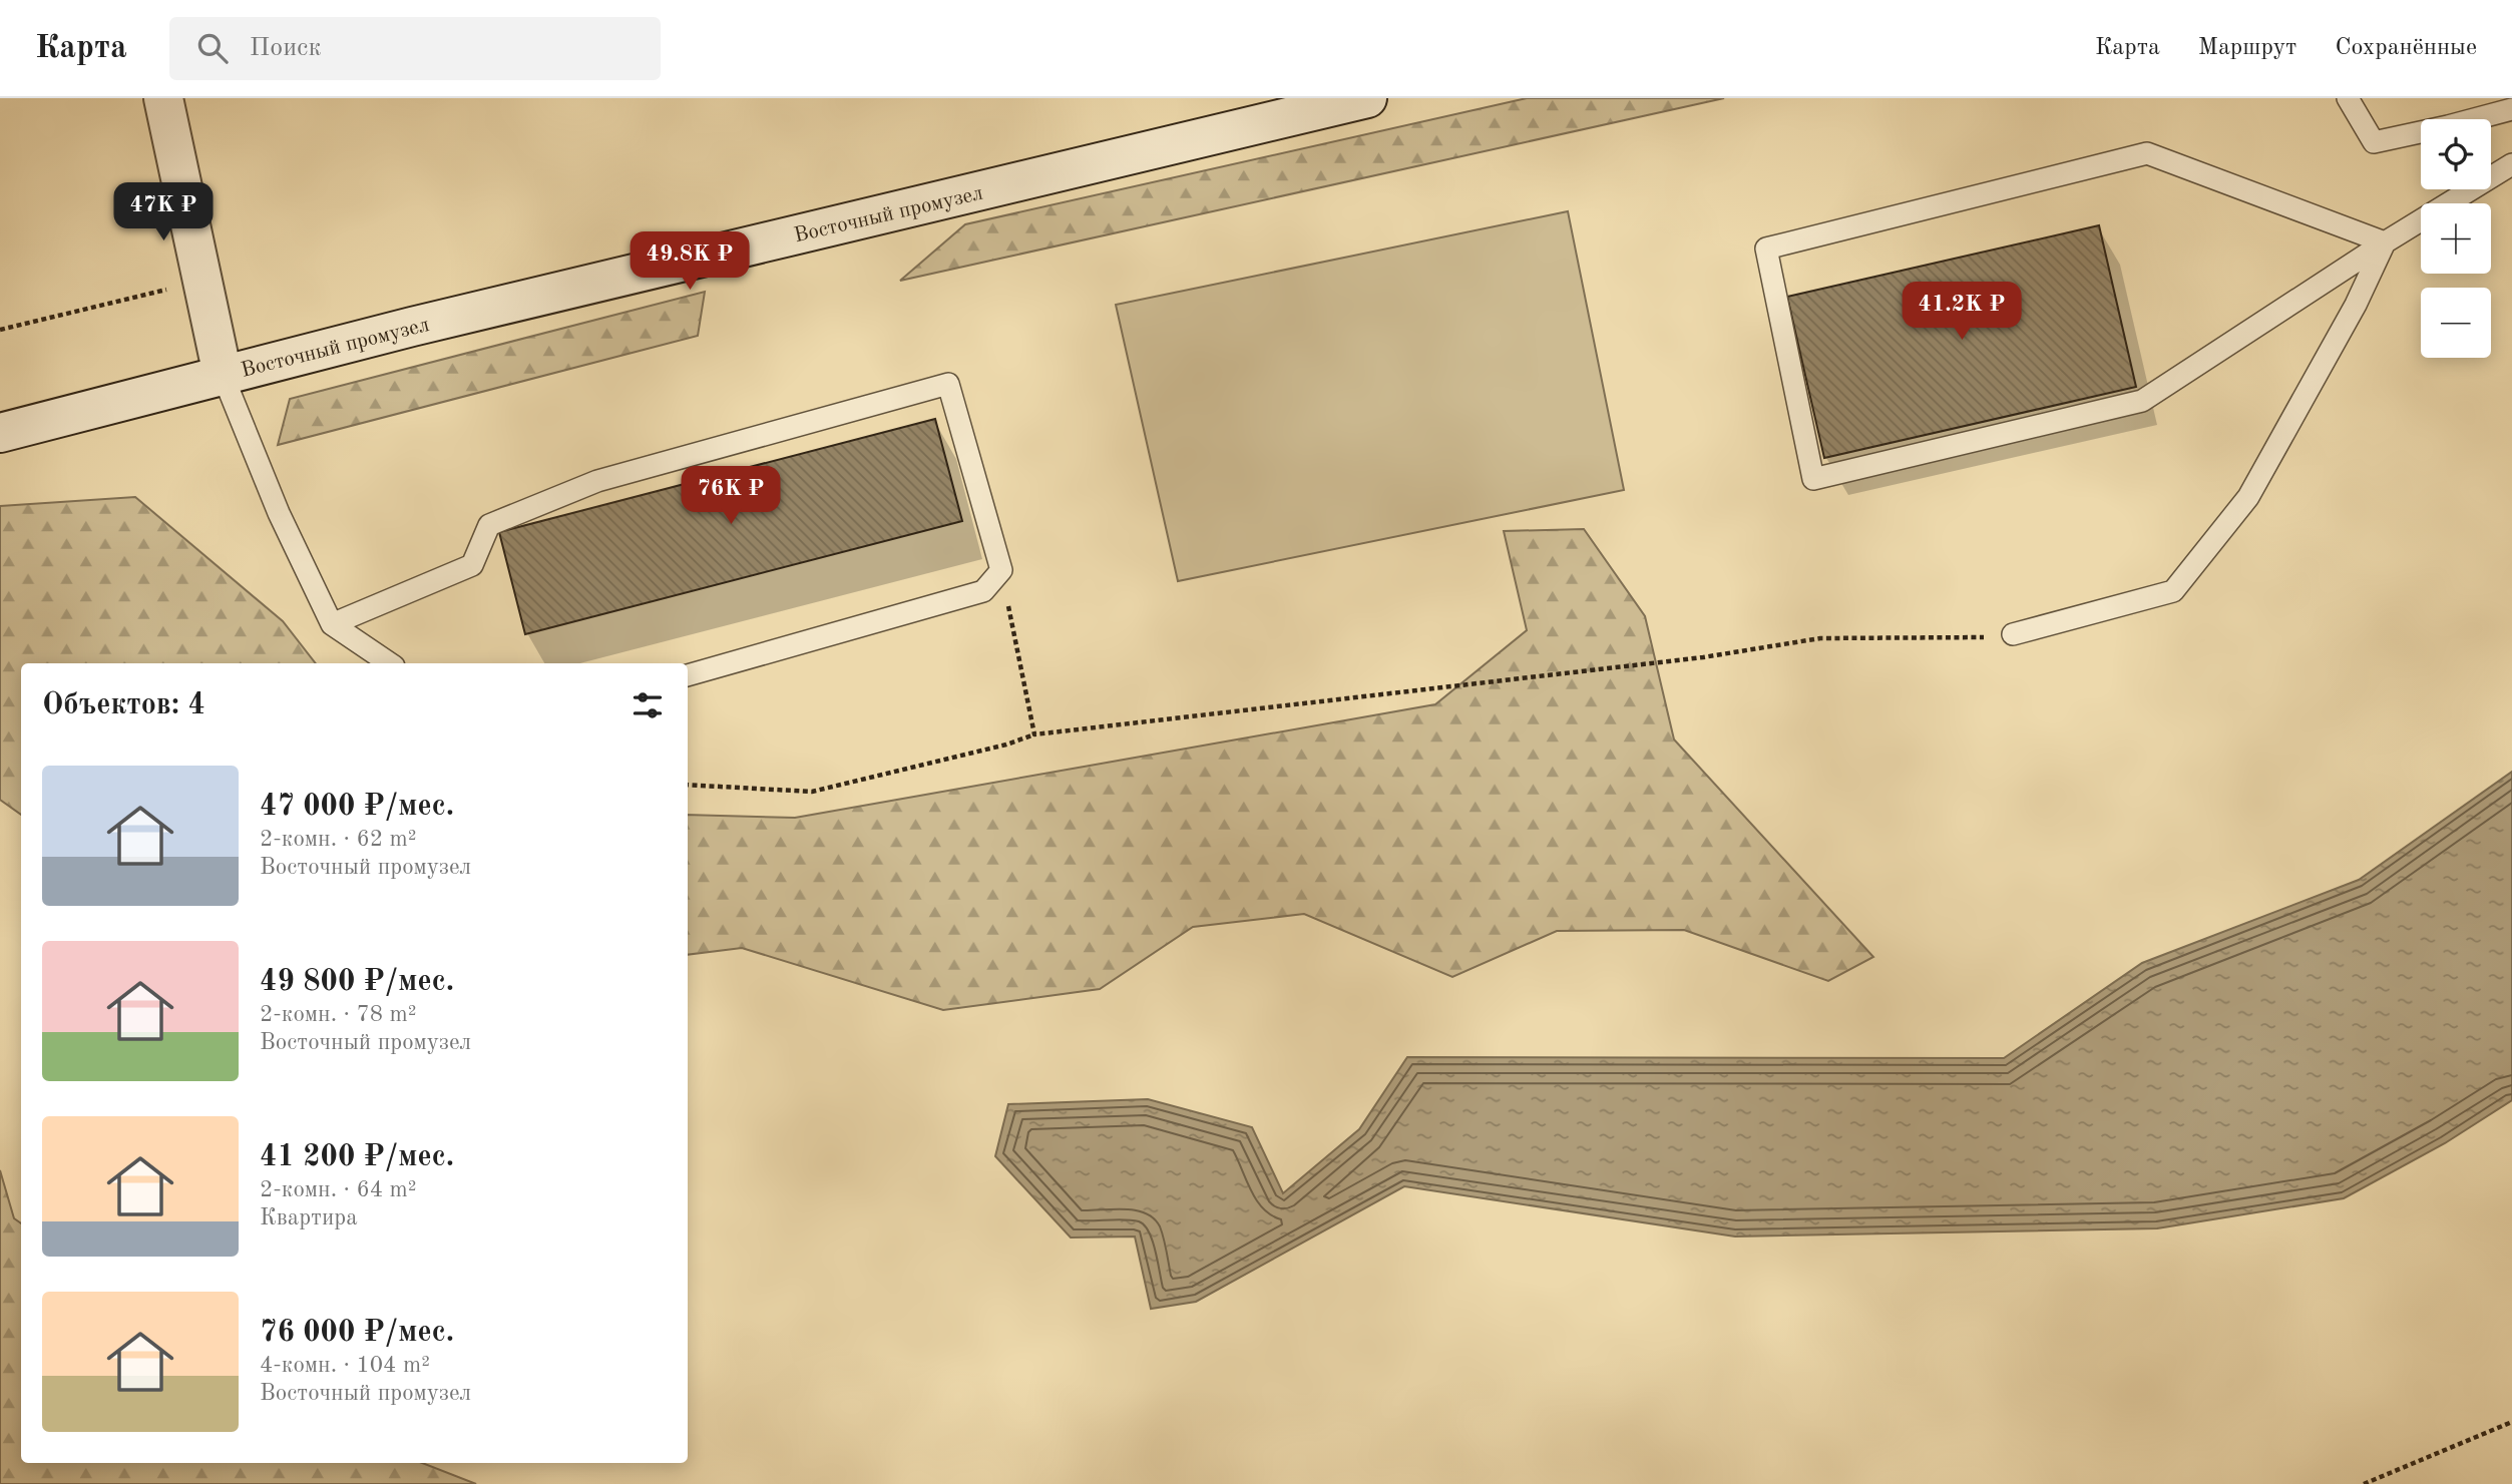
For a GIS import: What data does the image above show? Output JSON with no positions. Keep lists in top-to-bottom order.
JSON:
{
  "streets": {
    "street": ["Восточный промузел"]
  },
  "page": {
    "header": "Карта",
    "search": "Поиск",
    "nav": ["Карта", "Маршрут", "Сохранённые"],
    "map_buttons": ["+", "−"],
    "price": [
      "47K ₽",
      "49.8K ₽",
      "41.2K ₽",
      "76K ₽"
    ],
    "heading": "Объектов: 4",
    "list": [
      {
        "name": "47 000 ₽/мес.",
        "note": "2-комн. · 62 m² · Восточный промузел"
      },
      {
        "name": "49 800 ₽/мес.",
        "note": "2-комн. · 78 m² · Восточный промузел"
      },
      {
        "name": "41 200 ₽/мес.",
        "note": "2-комн. · 64 m² · Квартира"
      },
      {
        "name": "76 000 ₽/мес.",
        "note": "4-комн. · 104 m² · Восточный промузел"
      }
    ]
  }
}
